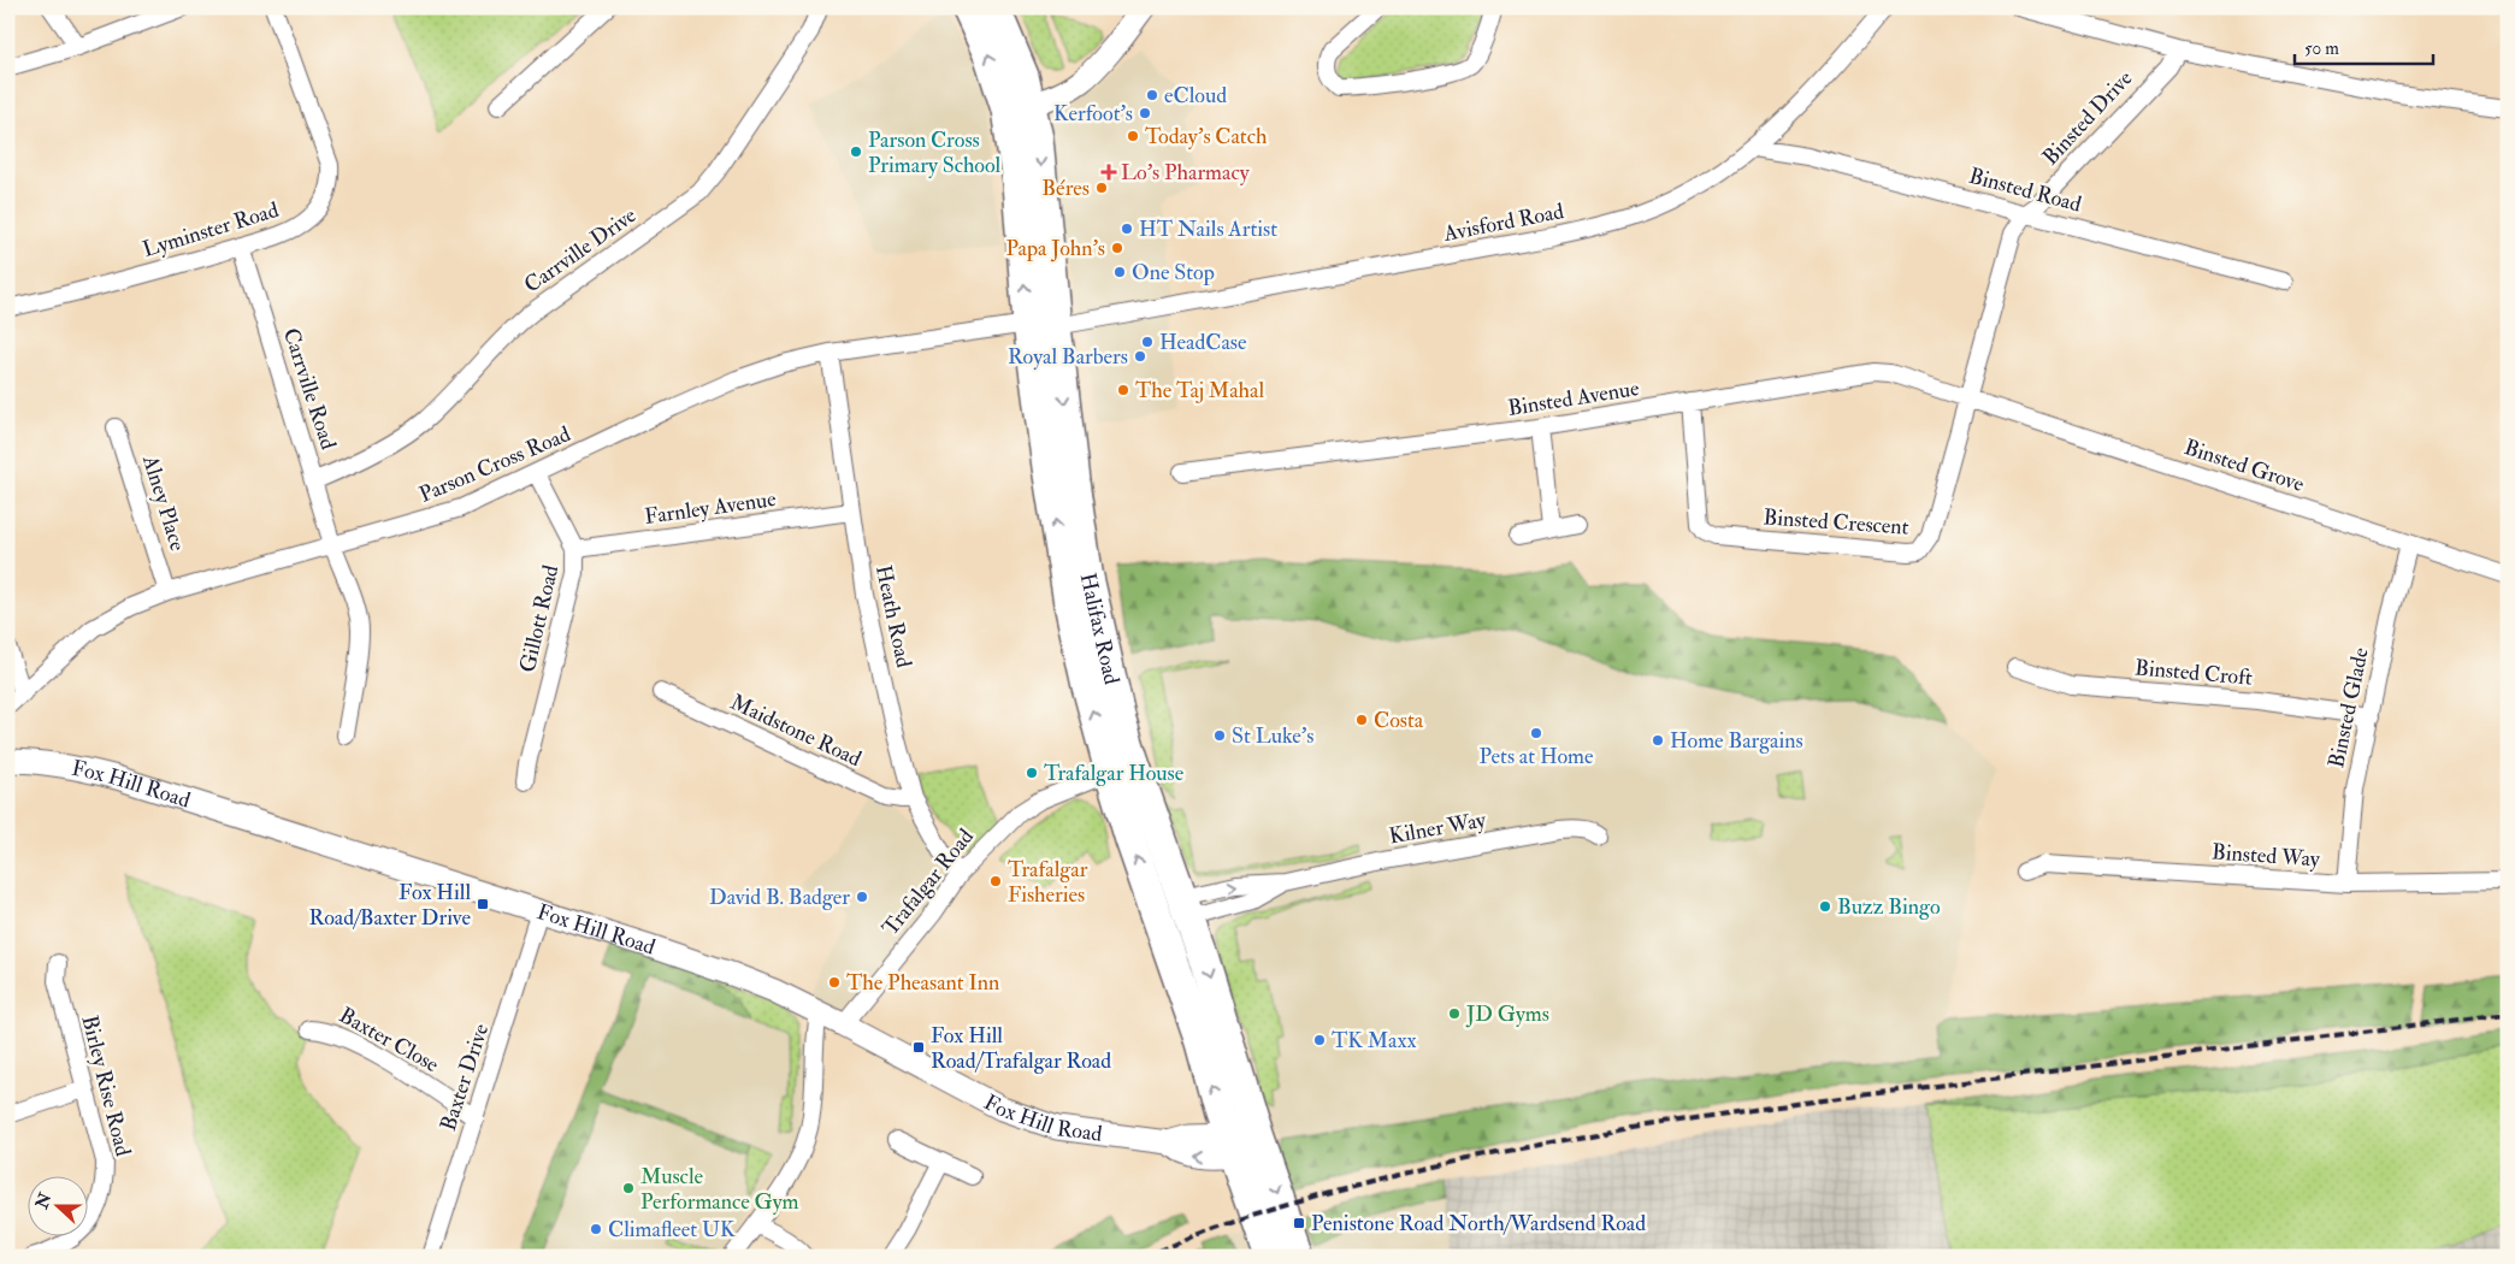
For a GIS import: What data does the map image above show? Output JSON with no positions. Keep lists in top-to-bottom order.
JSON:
{
  "streets": {
    "highway": ["Halifax Road"],
    "street": [
      "Binsted Drive",
      "Binsted Road",
      "Avisford Road",
      "Lyminster Road",
      "Carrville Drive",
      "Carrville Road",
      "Binsted Avenue",
      "Parson Cross Road",
      "Binsted Grove",
      "Alney Place",
      "Farnley Avenue",
      "Binsted Crescent",
      "Heath Road",
      "Gillott Road",
      "Binsted Croft",
      "Binsted Glade",
      "Maidstone Road",
      "Fox Hill Road",
      "Kilner Way",
      "Binsted Way",
      "Trafalgar Road",
      "Baxter Close",
      "Baxter Drive",
      "Birley Rise Road"
    ]
  },
  "crossings": [
    ["Binsted Drive", "Binsted Road"],
    ["Binsted Drive", "Binsted Crescent"],
    ["Binsted Road", "Avisford Road"],
    ["Binsted Road", "Binsted Crescent"],
    ["Avisford Road", "Parson Cross Road"],
    ["Avisford Road", "Halifax Road"],
    ["Lyminster Road", "Carrville Road"],
    ["Carrville Drive", "Carrville Road"],
    ["Carrville Road", "Parson Cross Road"],
    ["Binsted Avenue", "Binsted Grove"],
    ["Binsted Avenue", "Binsted Crescent"],
    ["Parson Cross Road", "Alney Place"],
    ["Parson Cross Road", "Heath Road"],
    ["Parson Cross Road", "Gillott Road"],
    ["Parson Cross Road", "Halifax Road"],
    ["Binsted Grove", "Binsted Crescent"],
    ["Binsted Grove", "Binsted Glade"],
    ["Farnley Avenue", "Heath Road"],
    ["Farnley Avenue", "Gillott Road"],
    ["Heath Road", "Maidstone Road"],
    ["Heath Road", "Trafalgar Road"],
    ["Halifax Road", "Fox Hill Road"],
    ["Halifax Road", "Kilner Way"],
    ["Halifax Road", "Trafalgar Road"],
    ["Binsted Croft", "Binsted Glade"],
    ["Binsted Glade", "Binsted Way"],
    ["Fox Hill Road", "Trafalgar Road"],
    ["Fox Hill Road", "Baxter Drive"],
    ["Baxter Close", "Baxter Drive"]
  ],
  "places": {
    "other": [
      "eCloud",
      "Kerfoot's",
      "Today's Catch",
      "Parson Cross Primary School",
      "Béres",
      "HT Nails Artist",
      "Papa John's",
      "One Stop",
      "HeadCase",
      "Royal Barbers",
      "The Taj Mahal",
      "Costa",
      "Pets at Home",
      "St Luke's",
      "Home Bargains",
      "Trafalgar House",
      "Trafalgar Fisheries",
      "David B. Badger",
      "Buzz Bingo",
      "The Pheasant Inn",
      "JD Gyms",
      "TK Maxx",
      "Muscle Performance Gym",
      "Climafleet UK"
    ],
    "health": ["Lo's Pharmacy"],
    "transit": ["Fox Hill Road/Baxter Drive", "Fox Hill Road/Trafalgar Road", "Penistone Road North/Wardsend Road"]
  },
  "scale_bar": "50 m",
  "north": "left"
}
